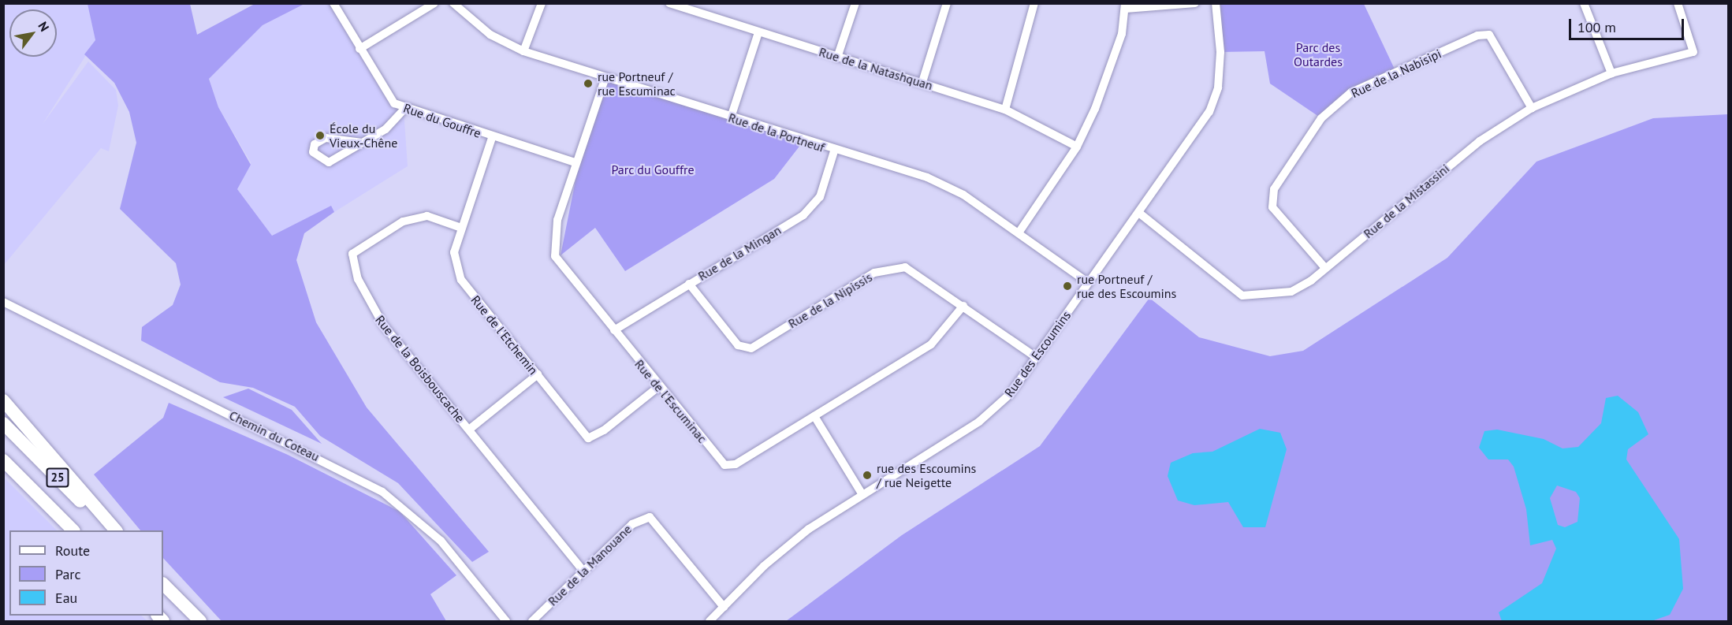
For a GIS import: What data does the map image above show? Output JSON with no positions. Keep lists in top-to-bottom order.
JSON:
{
  "streets": {
    "highway": ["25"],
    "street": [
      "Rue de la Natashquan",
      "Rue de la Nabisipi",
      "Rue du Gouffre",
      "Rue de la Portneuf",
      "Rue de la Mistassini",
      "Rue de la Mingan",
      "Rue de la Nipissis",
      "Rue de l'Etchemin",
      "Rue des Escoumins",
      "Rue de la Boisbouscache",
      "Rue de l'Escuminac",
      "Chemin du Coteau",
      "Rue de la Manouane"
    ]
  },
  "crossings": [
    ["Rue de la Nabisipi", "Rue de la Mistassini"],
    ["Rue du Gouffre", "Rue de l'Etchemin"],
    ["Rue du Gouffre", "Rue de l'Escuminac"],
    ["Rue de la Portneuf", "Rue de la Mingan"],
    ["Rue de la Portneuf", "Rue des Escoumins"],
    ["Rue de la Portneuf", "Rue de l'Escuminac"],
    ["Rue de la Mistassini", "Rue des Escoumins"],
    ["Rue de la Mingan", "Rue de la Nipissis"],
    ["Rue de la Mingan", "Rue de l'Escuminac"],
    ["Rue de la Nipissis", "Rue des Escoumins"],
    ["Rue de la Nipissis", "Rue de l'Escuminac"],
    ["Rue de l'Etchemin", "Rue de la Boisbouscache"],
    ["Rue de l'Etchemin", "Rue de l'Escuminac"],
    ["Rue des Escoumins", "Rue de la Manouane"],
    ["Rue de la Boisbouscache", "Rue de la Manouane"]
  ],
  "parks": ["Parc des Outardes", "Parc du Gouffre"],
  "places": [
    "rue Portneuf / rue Escuminac",
    "École du Vieux-Chêne",
    "rue Portneuf / rue des Escoumins",
    "rue des Escoumins / rue Neigette"
  ],
  "legend": ["Route", "Parc", "Eau"],
  "scale_bar": "100 m",
  "north": "top right"
}
